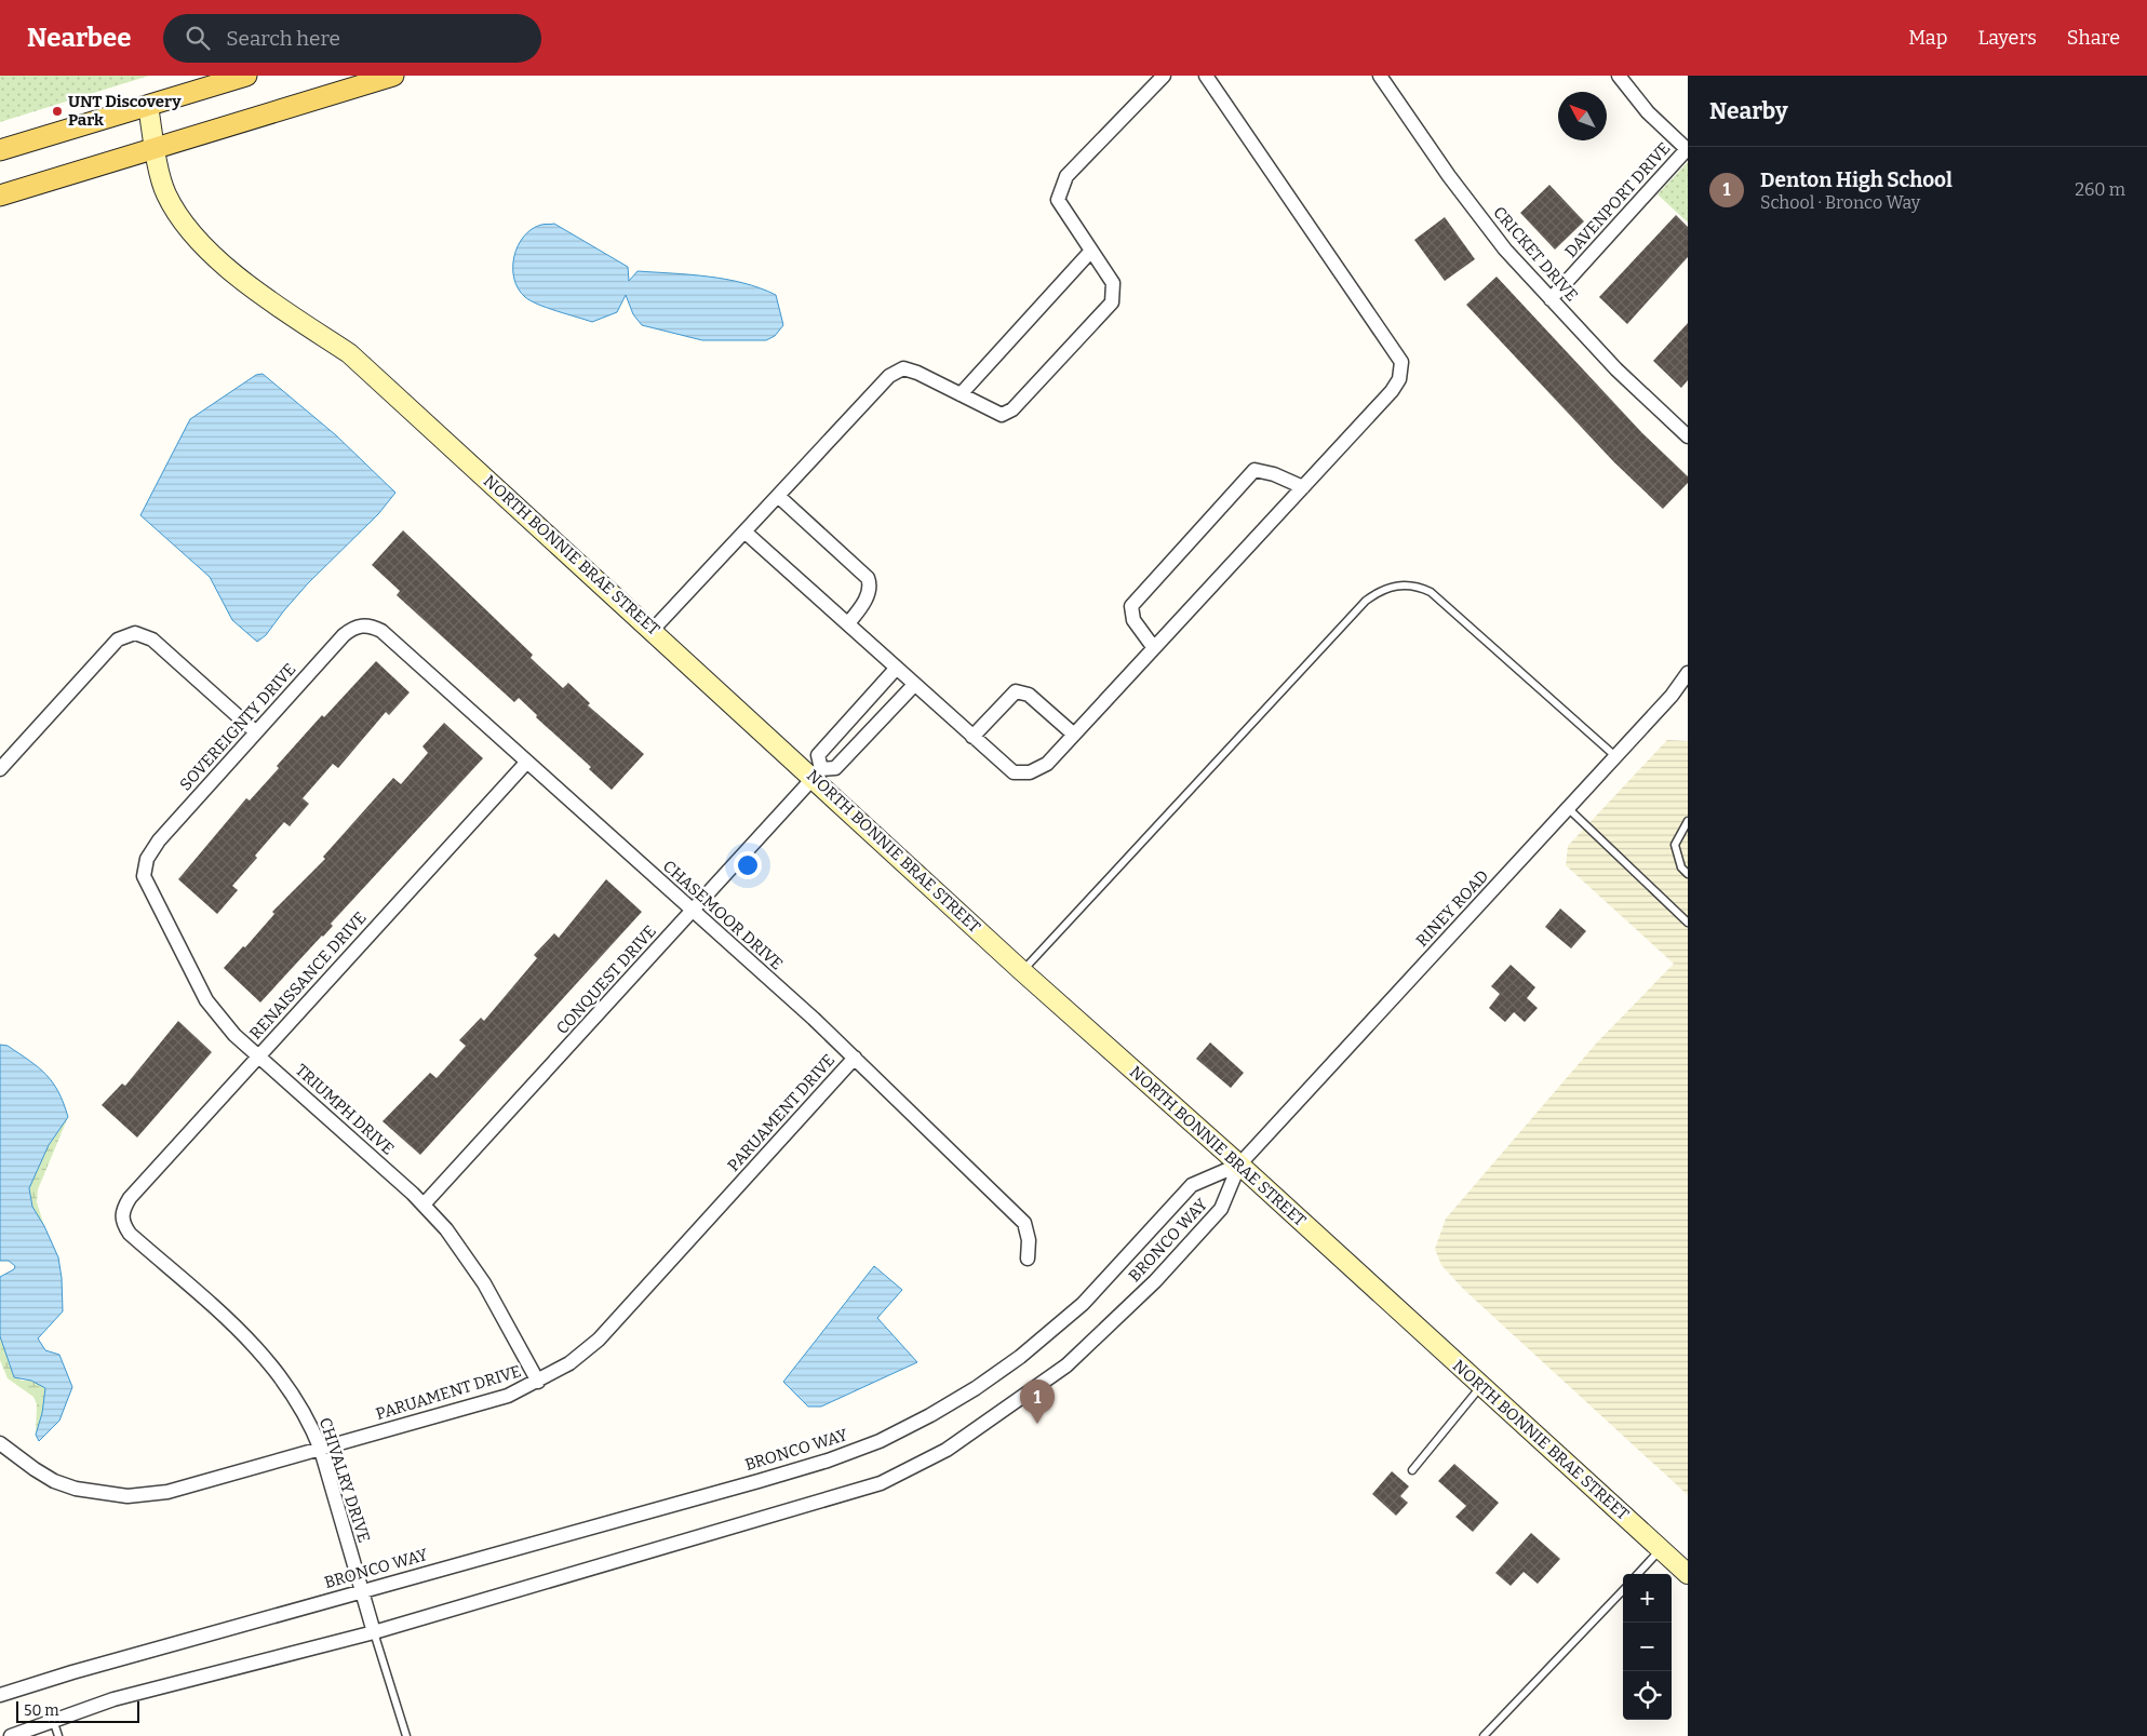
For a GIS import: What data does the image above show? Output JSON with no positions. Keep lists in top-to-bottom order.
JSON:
{
  "streets": {
    "main road": ["NORTH BONNIE BRAE STREET"],
    "street": [
      "DAVENPORT DRIVE",
      "CRICKET DRIVE",
      "SOVEREIGNTY DRIVE",
      "RINEY ROAD",
      "CHASEMOOR DRIVE",
      "RENAISSANCE DRIVE",
      "CONQUEST DRIVE",
      "TRIUMPH DRIVE",
      "PARUAMENT DRIVE",
      "BRONCO WAY",
      "CHIVALRY DRIVE"
    ]
  },
  "crossings": [
    ["DAVENPORT DRIVE", "CRICKET DRIVE"],
    ["NORTH BONNIE BRAE STREET", "RINEY ROAD"],
    ["NORTH BONNIE BRAE STREET", "CONQUEST DRIVE"],
    ["NORTH BONNIE BRAE STREET", "BRONCO WAY"],
    ["SOVEREIGNTY DRIVE", "CHASEMOOR DRIVE"],
    ["SOVEREIGNTY DRIVE", "TRIUMPH DRIVE"],
    ["RINEY ROAD", "BRONCO WAY"],
    ["CHASEMOOR DRIVE", "RENAISSANCE DRIVE"],
    ["CHASEMOOR DRIVE", "CONQUEST DRIVE"],
    ["CHASEMOOR DRIVE", "PARUAMENT DRIVE"],
    ["RENAISSANCE DRIVE", "TRIUMPH DRIVE"],
    ["RENAISSANCE DRIVE", "CHIVALRY DRIVE"],
    ["CONQUEST DRIVE", "TRIUMPH DRIVE"],
    ["TRIUMPH DRIVE", "PARUAMENT DRIVE"],
    ["PARUAMENT DRIVE", "CHIVALRY DRIVE"],
    ["BRONCO WAY", "CHIVALRY DRIVE"]
  ],
  "places": ["UNT Discovery Park"],
  "scale_bar": "50 m",
  "north": "top left",
  "page": {
    "header": "Nearbee",
    "search": "Search here",
    "nav": ["Map", "Layers", "Share"],
    "heading": "Nearby",
    "list": [
      {
        "mark": "1",
        "name": "Denton High School",
        "note": "School · Bronco Way",
        "value": "260 m"
      }
    ],
    "pins": "1",
    "map_buttons": ["+", "−"],
    "scale": "50 m"
  }
}
